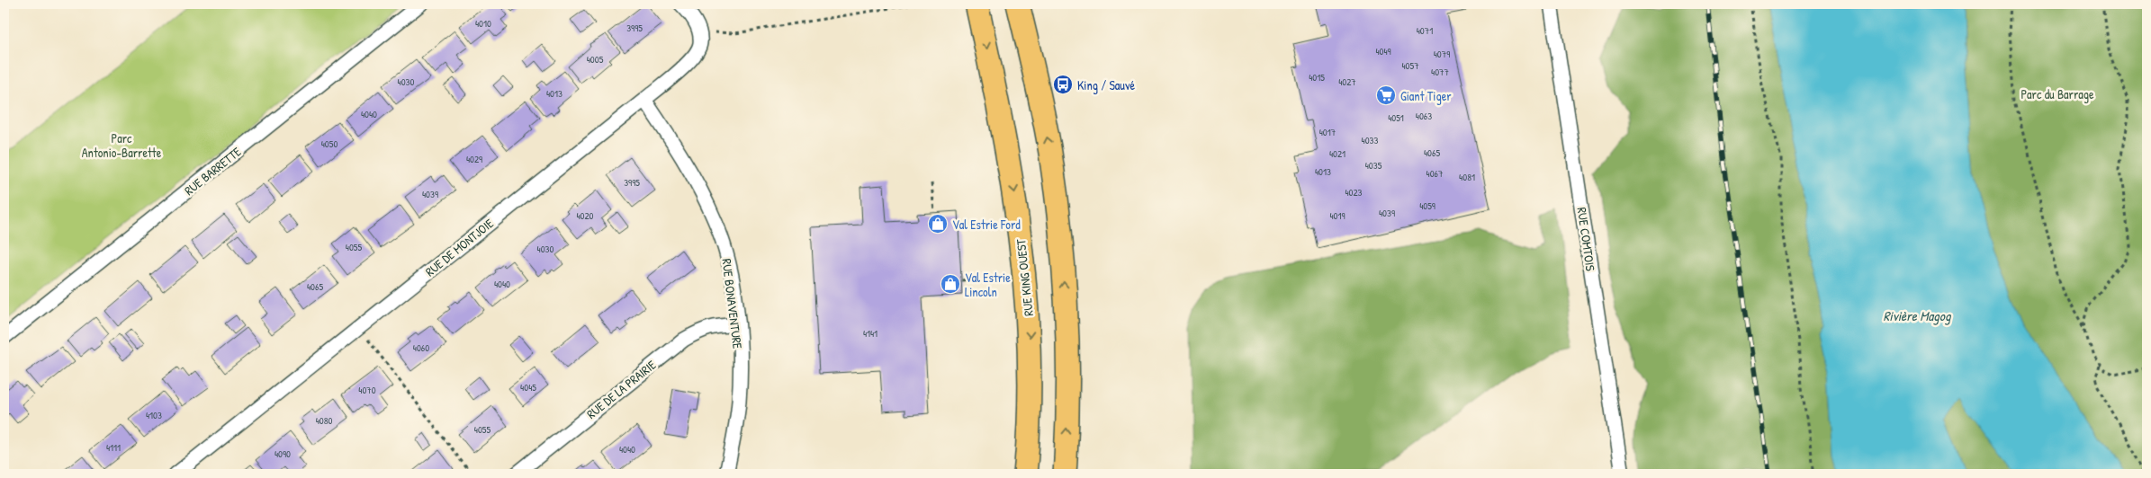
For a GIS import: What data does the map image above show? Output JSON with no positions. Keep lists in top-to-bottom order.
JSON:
{
  "streets": {
    "main road": ["RUE KING OUEST"],
    "street": [
      "RUE BARRETTE",
      "RUE COMTOIS",
      "RUE DE MONTJOIE",
      "RUE BONAVENTURE",
      "RUE DE LA PRAIRIE"
    ]
  },
  "crossings": [
    ["RUE DE MONTJOIE", "RUE BONAVENTURE"],
    ["RUE BONAVENTURE", "RUE DE LA PRAIRIE"]
  ],
  "water": ["Rivière Magog"],
  "parks": ["Parc du Barrage", "Parc Antonio-Barrette"],
  "places": {
    "bus stop": ["King / Sauvé"],
    "supermarket": ["Giant Tiger"],
    "shop": ["Val Estrie Ford", "Val Estrie Lincoln"]
  },
  "house_numbers": [
    "4010",
    "3995",
    "4071",
    "4049",
    "4079",
    "4005",
    "4057",
    "4077",
    "4015",
    "4030",
    "4027",
    "4013",
    "4040",
    "4063",
    "4051",
    "4017",
    "4033",
    "4050",
    "4065",
    "4021",
    "4029",
    "4035",
    "4013",
    "4067",
    "4081",
    "3995",
    "4023",
    "4039",
    "4059",
    "4039",
    "4020",
    "4019",
    "4055",
    "4030",
    "4040",
    "4065",
    "4141",
    "4060",
    "4045",
    "4070",
    "4103",
    "4080",
    "4055",
    "4111",
    "4040",
    "4090"
  ]
}
